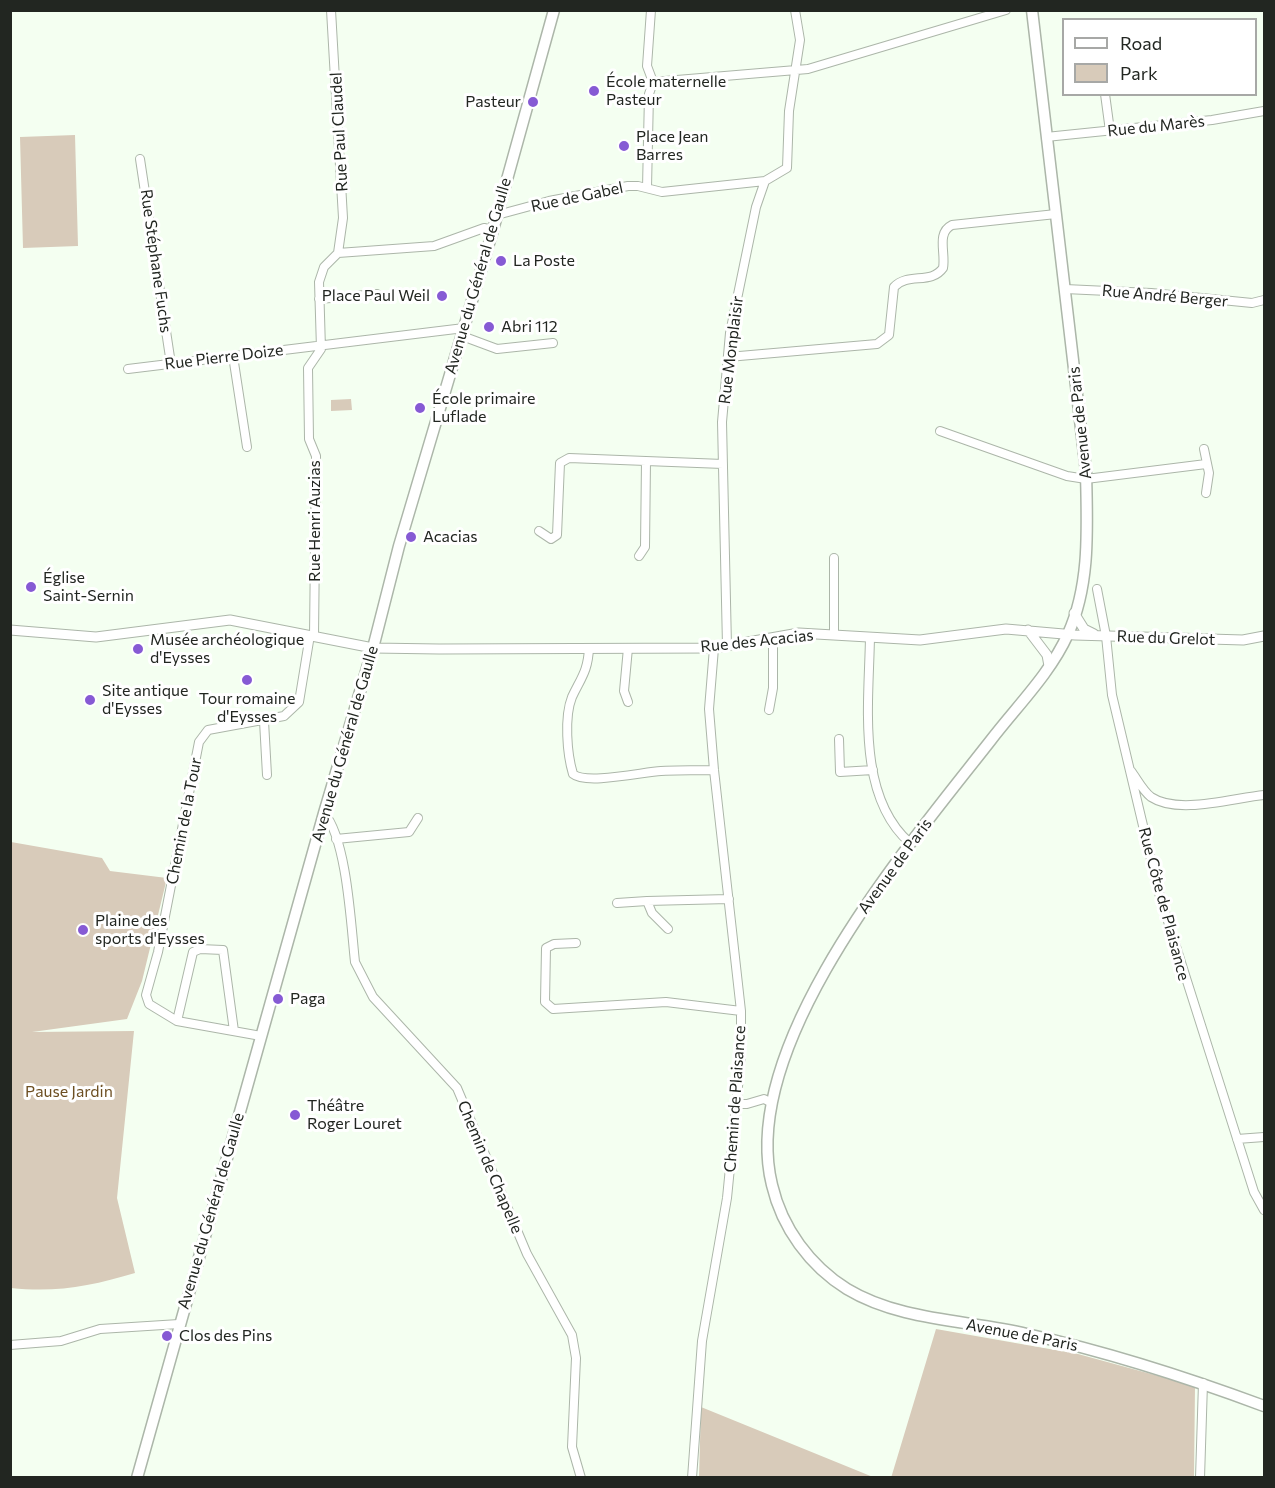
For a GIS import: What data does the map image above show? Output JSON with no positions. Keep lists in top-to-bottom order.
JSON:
{
  "streets": {
    "main road": ["Avenue du Général de Gaulle", "Avenue de Paris"],
    "street": [
      "Rue du Marès",
      "Rue Paul Claudel",
      "Rue de Gabel",
      "Rue Stéphane Fuchs",
      "Rue André Berger",
      "Rue Monplaisir",
      "Rue Pierre Doize",
      "Rue Henri Auzias",
      "Rue du Grelot",
      "Rue des Acacias",
      "Chemin de la Tour",
      "Rue Côte de Plaisance",
      "Chemin de Plaisance",
      "Chemin de Chapelle"
    ]
  },
  "crossings": [
    ["Rue du Marès", "Avenue de Paris"],
    ["Rue Paul Claudel", "Rue Henri Auzias"],
    ["Rue de Gabel", "Avenue du Général de Gaulle"],
    ["Rue de Gabel", "Rue Monplaisir"],
    ["Rue Stéphane Fuchs", "Rue Pierre Doize"],
    ["Avenue du Général de Gaulle", "Rue Pierre Doize"],
    ["Avenue du Général de Gaulle", "Rue des Acacias"],
    ["Avenue du Général de Gaulle", "Chemin de Chapelle"],
    ["Rue André Berger", "Avenue de Paris"],
    ["Rue Monplaisir", "Rue des Acacias"],
    ["Rue Pierre Doize", "Rue Henri Auzias"],
    ["Avenue de Paris", "Rue du Grelot"],
    ["Avenue de Paris", "Rue des Acacias"],
    ["Rue Henri Auzias", "Rue des Acacias"],
    ["Rue Henri Auzias", "Chemin de la Tour"],
    ["Rue du Grelot", "Rue des Acacias"],
    ["Rue du Grelot", "Rue Côte de Plaisance"],
    ["Rue des Acacias", "Chemin de la Tour"],
    ["Rue des Acacias", "Chemin de Plaisance"]
  ],
  "parks": ["Pause Jardin"],
  "places": [
    "École maternelle Pasteur",
    "Pasteur",
    "Place Jean Barres",
    "La Poste",
    "Place Paul Weil",
    "Abri 112",
    "École primaire Luflade",
    "Acacias",
    "Église Saint-Sernin",
    "Musée archéologique d'Eysses",
    "Tour romaine d'Eysses",
    "Site antique d'Eysses",
    "Plaine des sports d'Eysses",
    "Paga",
    "Théâtre Roger Louret",
    "Clos des Pins"
  ],
  "legend": ["Road", "Park"]
}
